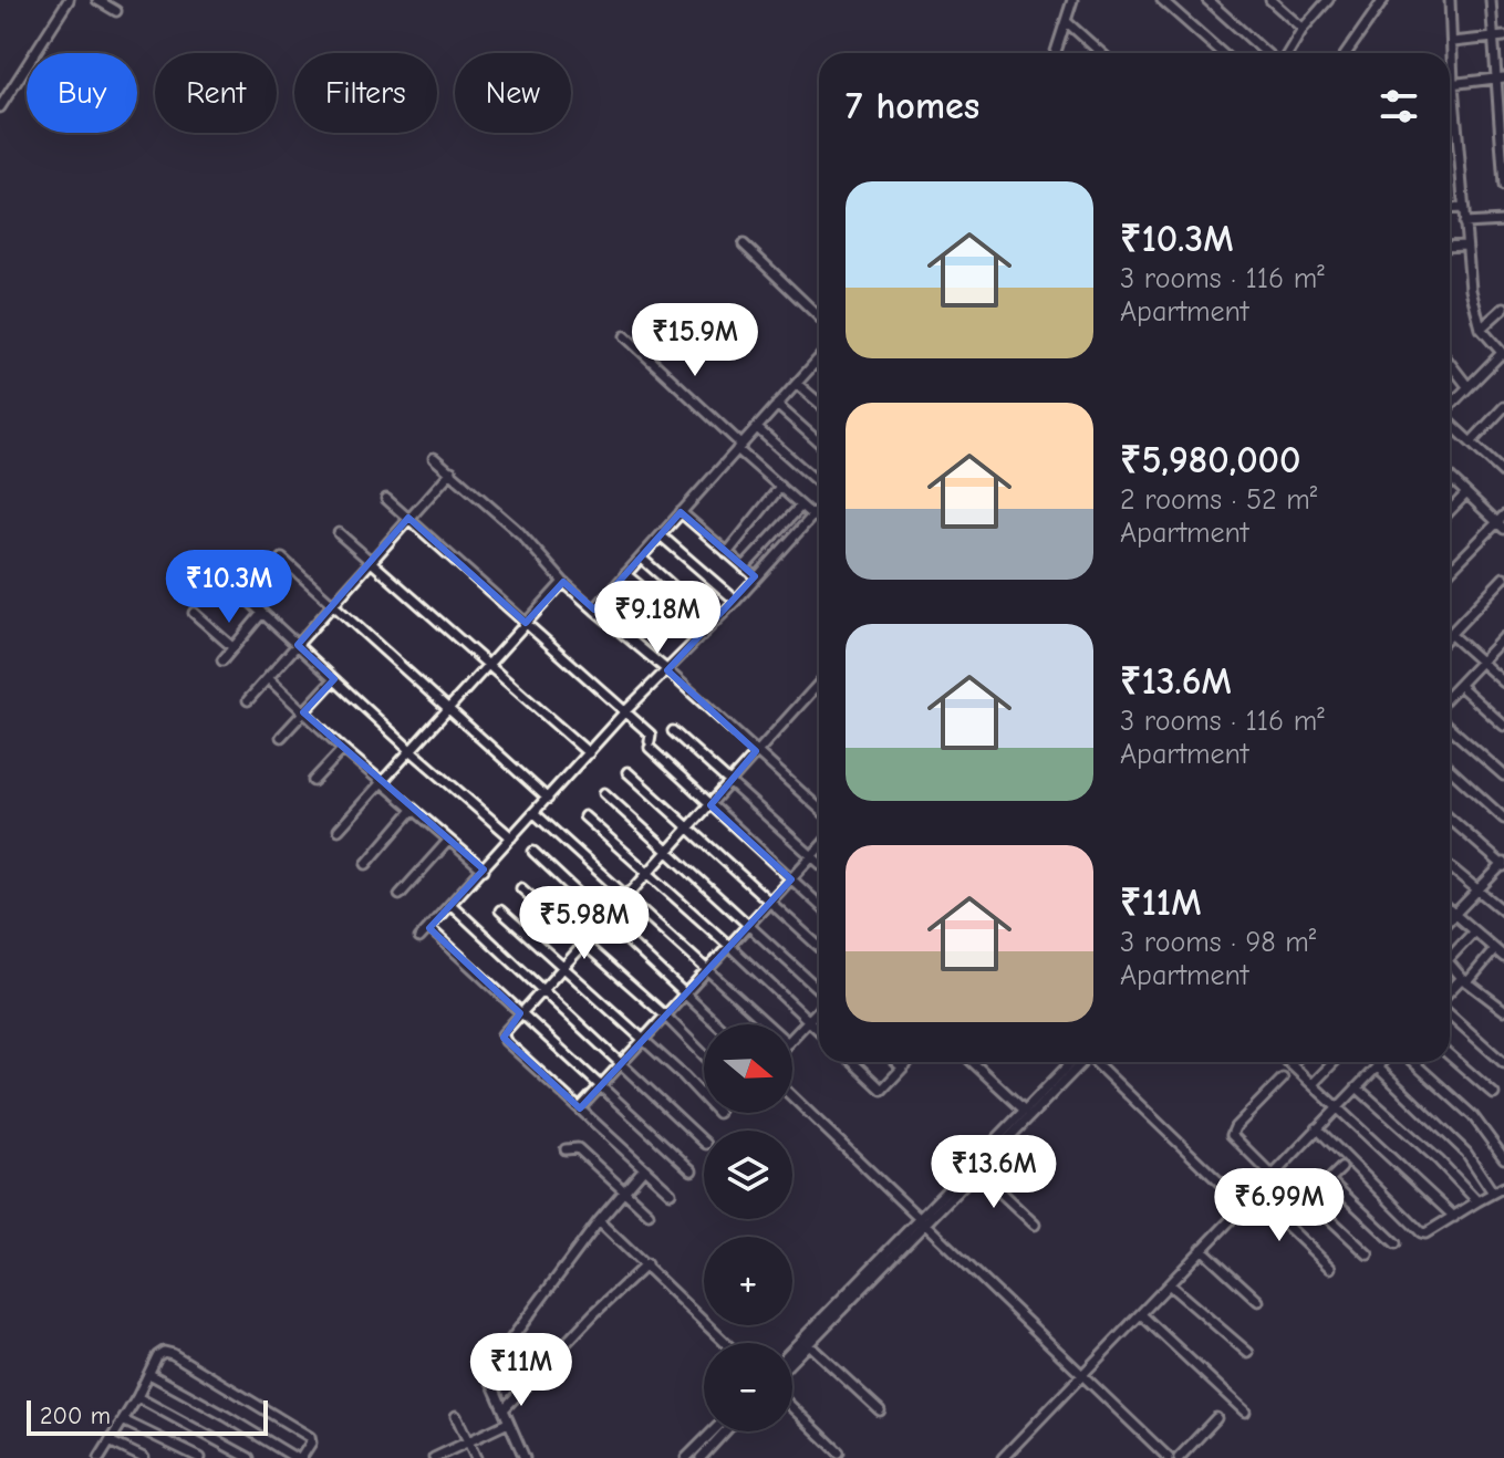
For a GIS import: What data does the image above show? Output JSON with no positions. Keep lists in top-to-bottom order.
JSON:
{
  "scale_bar": "200 m",
  "north": "right",
  "page": {
    "chip": [
      "Buy",
      "Rent",
      "Filters",
      "New"
    ],
    "heading": "7 homes",
    "list": [
      {
        "name": "₹10.3M",
        "note": "3 rooms · 116 m² · Apartment"
      },
      {
        "name": "₹5,980,000",
        "note": "2 rooms · 52 m² · Apartment"
      },
      {
        "name": "₹13.6M",
        "note": "3 rooms · 116 m² · Apartment"
      },
      {
        "name": "₹11M",
        "note": "3 rooms · 98 m² · Apartment"
      }
    ],
    "price": [
      "₹15.9M",
      "₹10.3M",
      "₹9.18M",
      "₹5.98M",
      "₹13.6M",
      "₹6.99M",
      "₹11M"
    ],
    "map_buttons": ["+", "−"],
    "scale": "200 m"
  }
}
